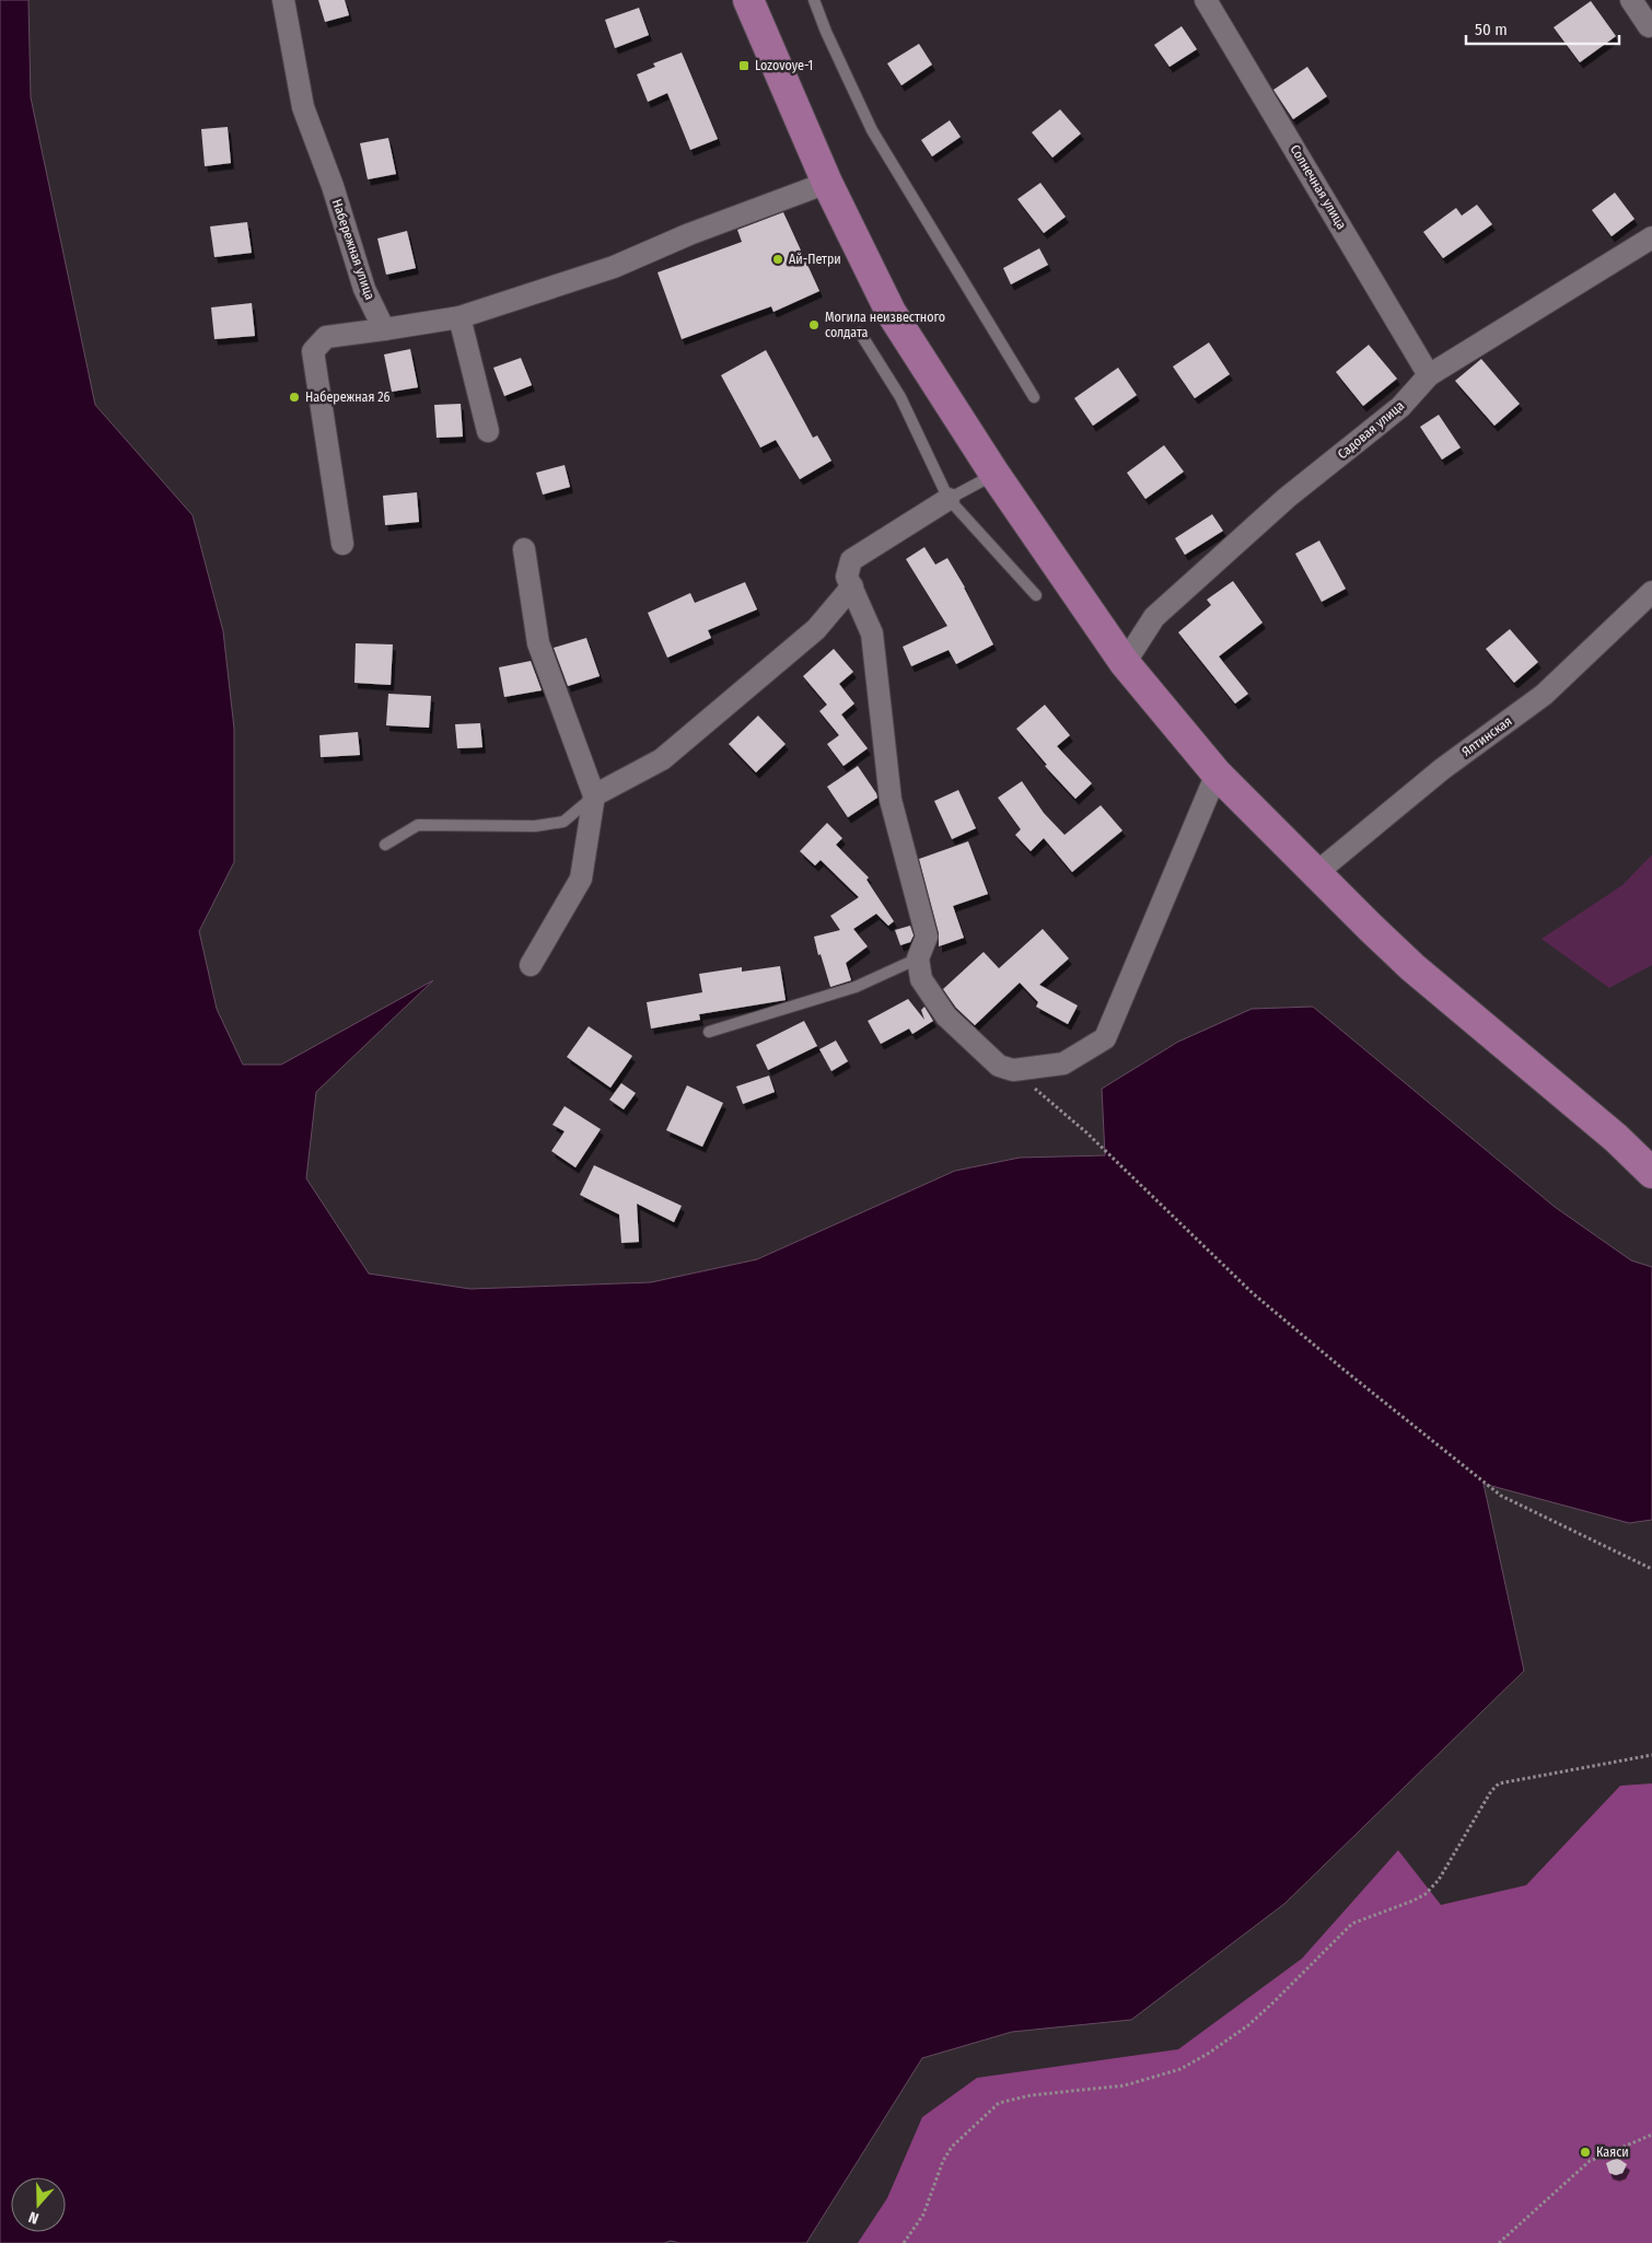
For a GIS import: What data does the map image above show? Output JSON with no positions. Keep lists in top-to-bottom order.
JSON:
{
  "streets": {
    "street": [
      "Солнечная улица",
      "Набережная улица",
      "Садовая улица",
      "Ялтинская"
    ]
  },
  "crossings": [
    ["Солнечная улица", "Садовая улица"]
  ],
  "places": {
    "transit": ["Lozovoye-1"],
    "other": [
      "Ай-Петри",
      "Могила неизвестного солдата",
      "Набережная 26",
      "Каяси"
    ]
  },
  "scale_bar": "50 m",
  "north": "bottom"
}
